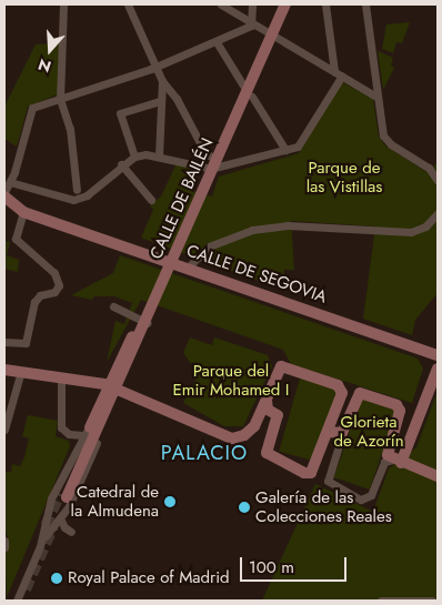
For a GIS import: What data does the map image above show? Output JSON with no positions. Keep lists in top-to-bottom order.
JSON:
{
  "streets": {
    "street": ["CALLE DE BAILÉN", "CALLE DE SEGOVIA"]
  },
  "districts": ["PALACIO"],
  "parks": ["Parque de las Vistillas", "Parque del Emir Mohamed I", "Glorieta de Azorín"],
  "places": ["Catedral de la Almudena", "Galería de las Colecciones Reales", "Royal Palace of Madrid"],
  "scale_bar": "100 m",
  "north": "bottom"
}
